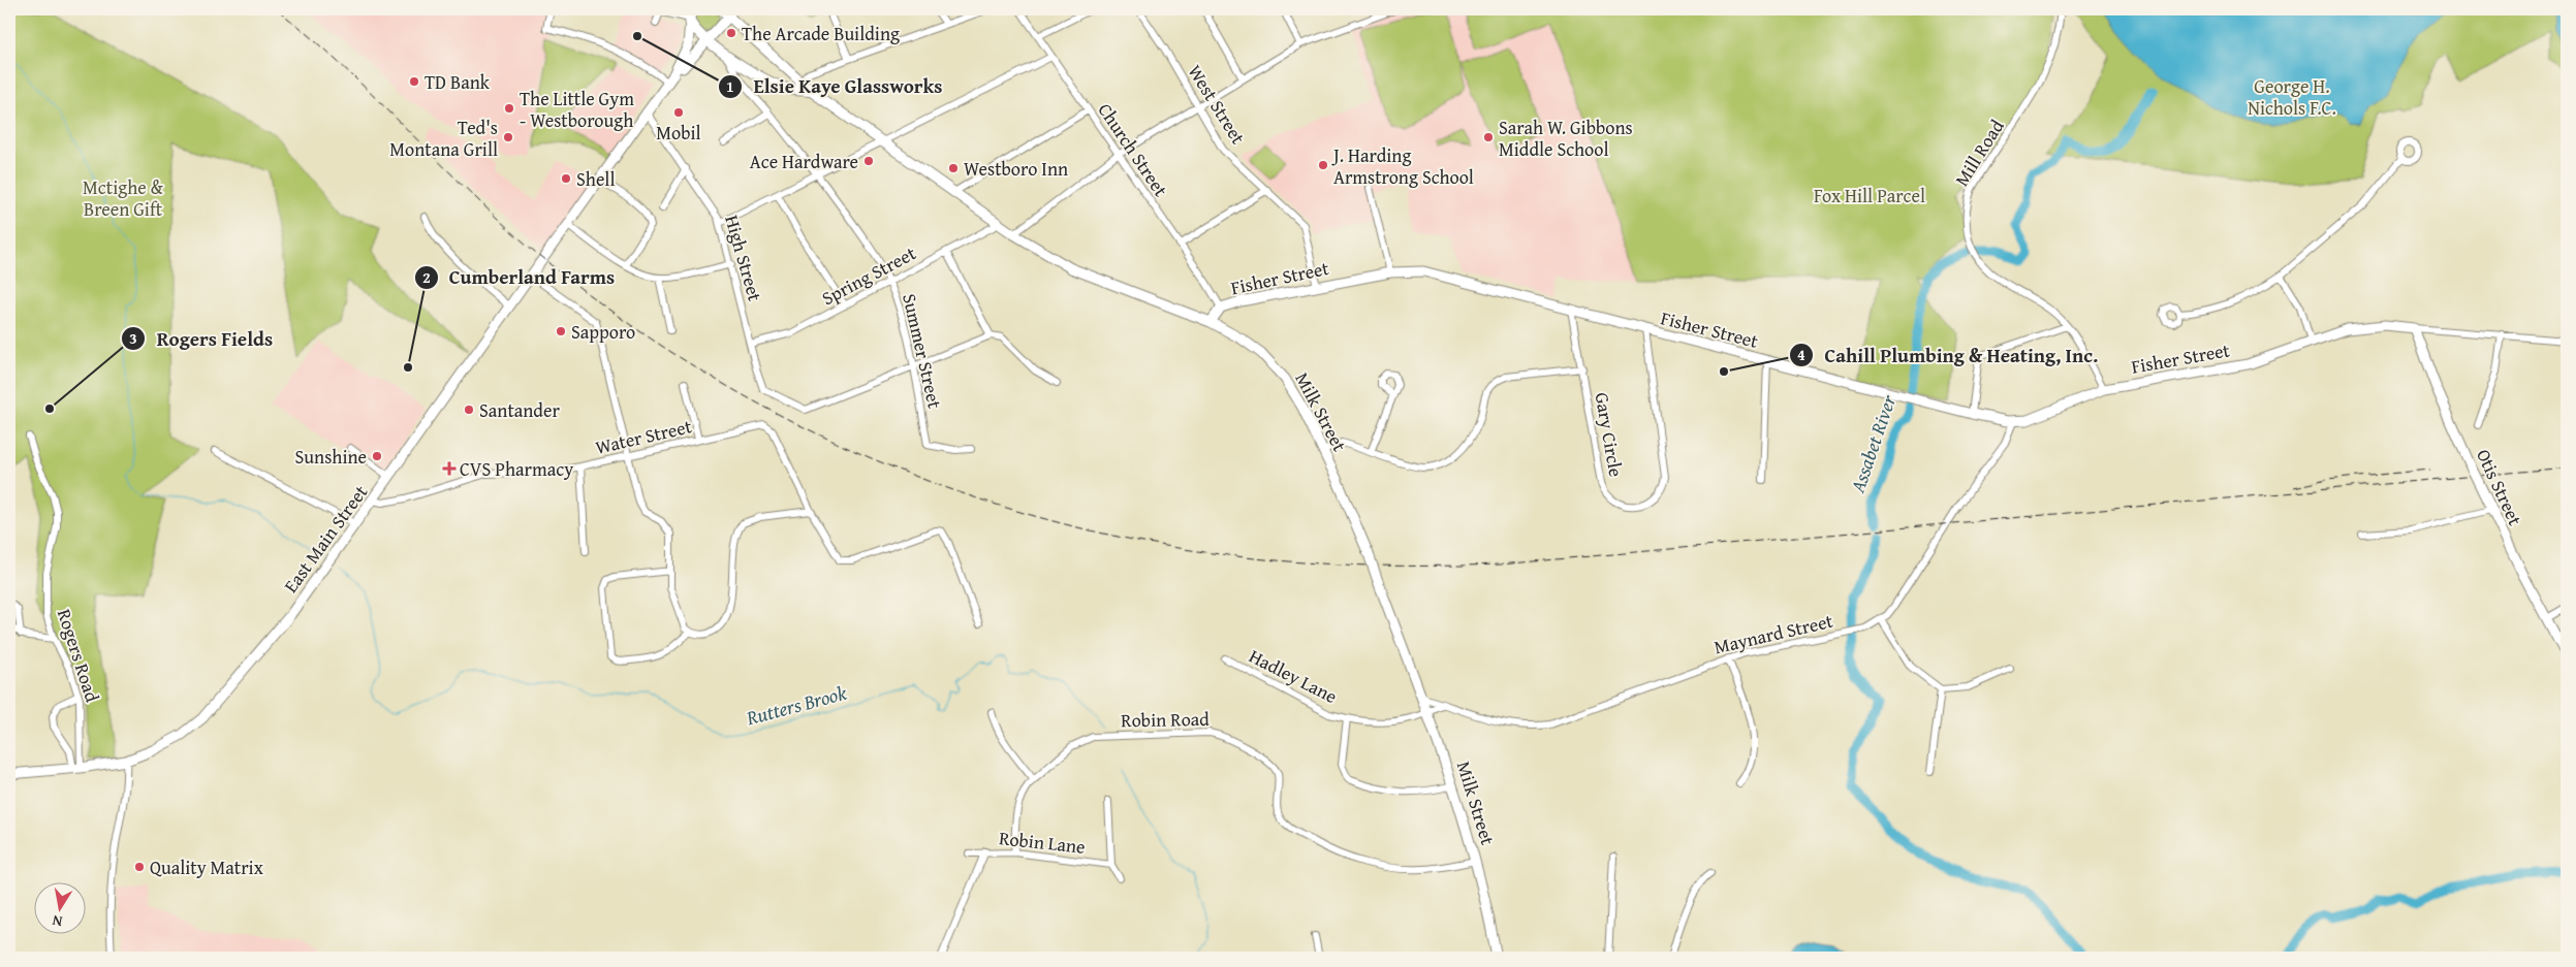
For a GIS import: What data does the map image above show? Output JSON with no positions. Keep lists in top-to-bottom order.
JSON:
{
  "streets": {
    "main road": [
      "Fisher Street",
      "Milk Street",
      "Otis Street",
      "East Main Street"
    ],
    "street": [
      "West Street",
      "Church Street",
      "Mill Road",
      "High Street",
      "Spring Street",
      "Summer Street",
      "Gary Circle",
      "Water Street",
      "Maynard Street",
      "Rogers Road",
      "Hadley Lane",
      "Robin Road",
      "Robin Lane"
    ]
  },
  "crossings": [
    ["West Street", "Fisher Street"],
    ["Church Street", "Fisher Street"],
    ["Mill Road", "Fisher Street"],
    ["High Street", "Spring Street"],
    ["High Street", "Summer Street"],
    ["High Street", "East Main Street"],
    ["Spring Street", "Summer Street"],
    ["Spring Street", "Milk Street"],
    ["Fisher Street", "Milk Street"],
    ["Fisher Street", "Gary Circle"],
    ["Fisher Street", "Otis Street"],
    ["Fisher Street", "Maynard Street"],
    ["Milk Street", "East Main Street"],
    ["Milk Street", "Maynard Street"],
    ["Milk Street", "Hadley Lane"],
    ["Milk Street", "Robin Road"],
    ["Water Street", "East Main Street"],
    ["East Main Street", "Rogers Road"],
    ["Robin Road", "Robin Lane"]
  ],
  "water": ["Assabet River", "Rutters Brook"],
  "parks": ["George H. Nichols F.C.", "Mctighe & Breen Gift", "Fox Hill Parcel"],
  "places": {
    "other": [
      "The Arcade Building",
      "Elsie Kaye Glassworks",
      "TD Bank",
      "The Little Gym - Westborough",
      "Mobil",
      "Ted's Montana Grill",
      "Sarah W. Gibbons Middle School",
      "Ace Hardware",
      "J. Harding Armstrong School",
      "Westboro Inn",
      "Shell",
      "Sapporo",
      "Cumberland Farms",
      "Cahill Plumbing & Heating, Inc.",
      "Rogers Fields",
      "Santander",
      "Sunshine",
      "Quality Matrix"
    ],
    "health": ["CVS Pharmacy"]
  },
  "north": "bottom"
}
